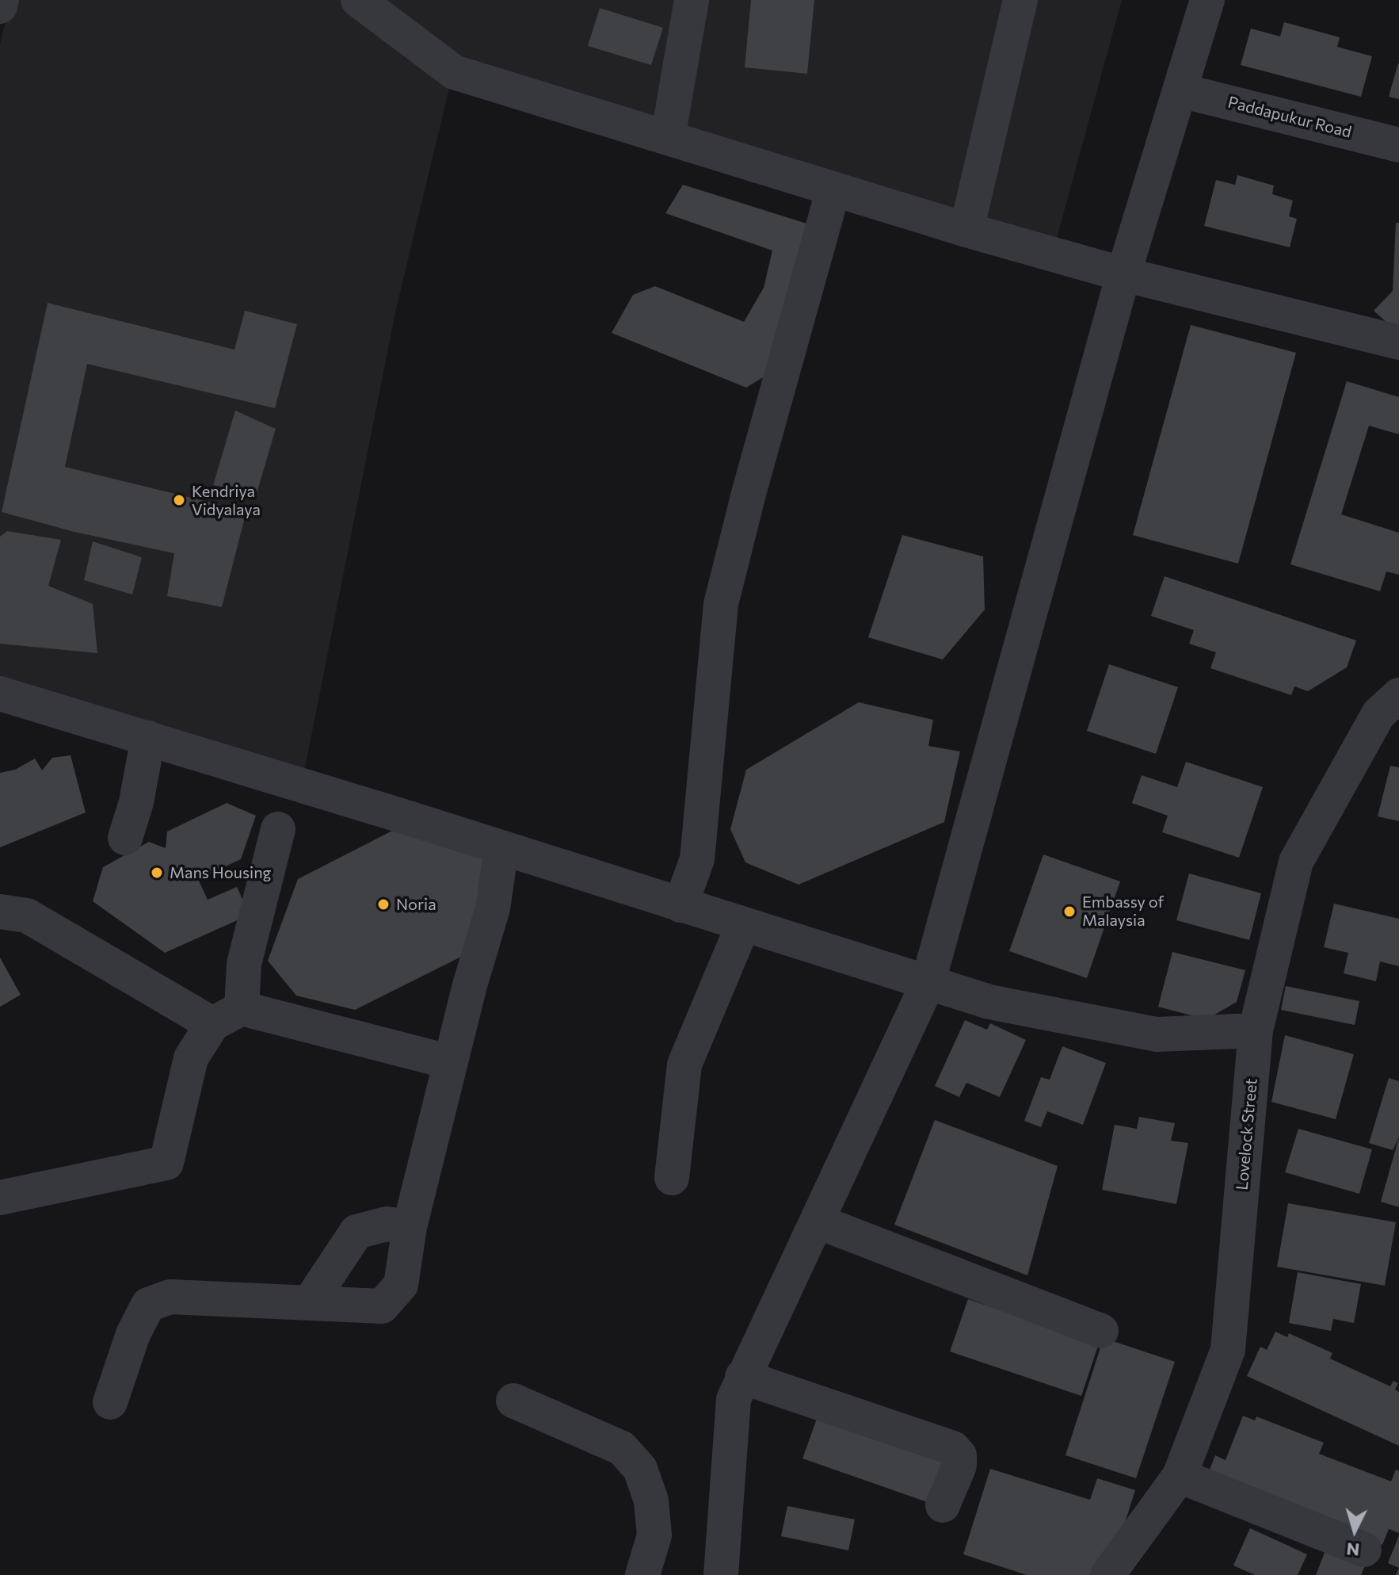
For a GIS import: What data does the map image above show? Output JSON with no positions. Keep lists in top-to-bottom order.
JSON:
{
  "streets": {
    "street": ["Paddapukur Road", "Lovelock Street"]
  },
  "places": [
    "Kendriya Vidyalaya",
    "Mans Housing",
    "Noria",
    "Embassy of Malaysia"
  ],
  "north": "bottom"
}
